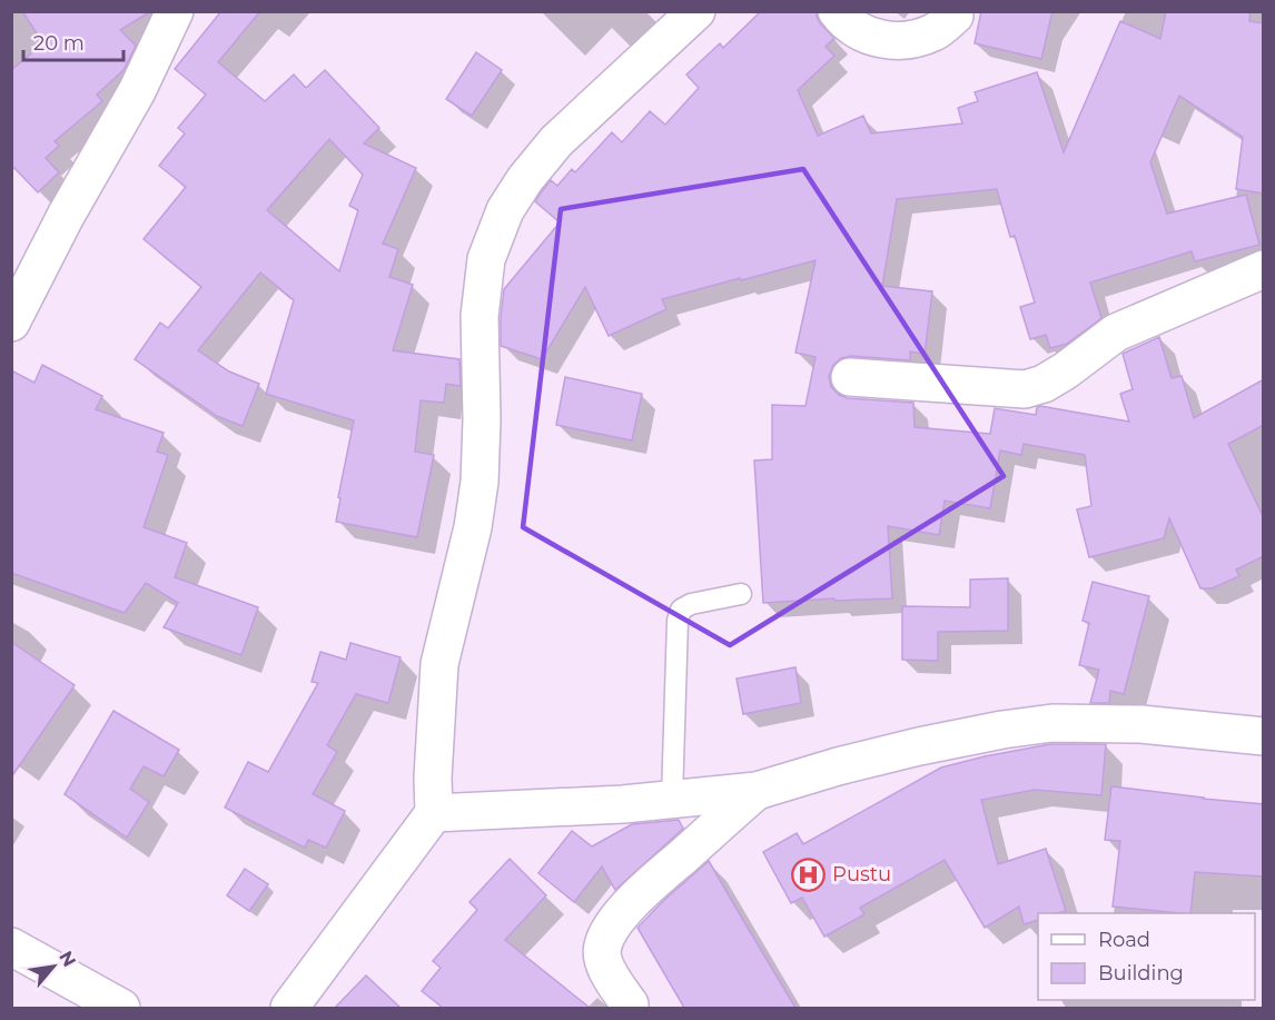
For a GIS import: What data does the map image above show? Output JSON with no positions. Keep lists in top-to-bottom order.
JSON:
{
  "places": {
    "hospital": ["Pustu"]
  },
  "legend": ["Road", "Building"],
  "scale_bar": "20 m",
  "north": "top right"
}
